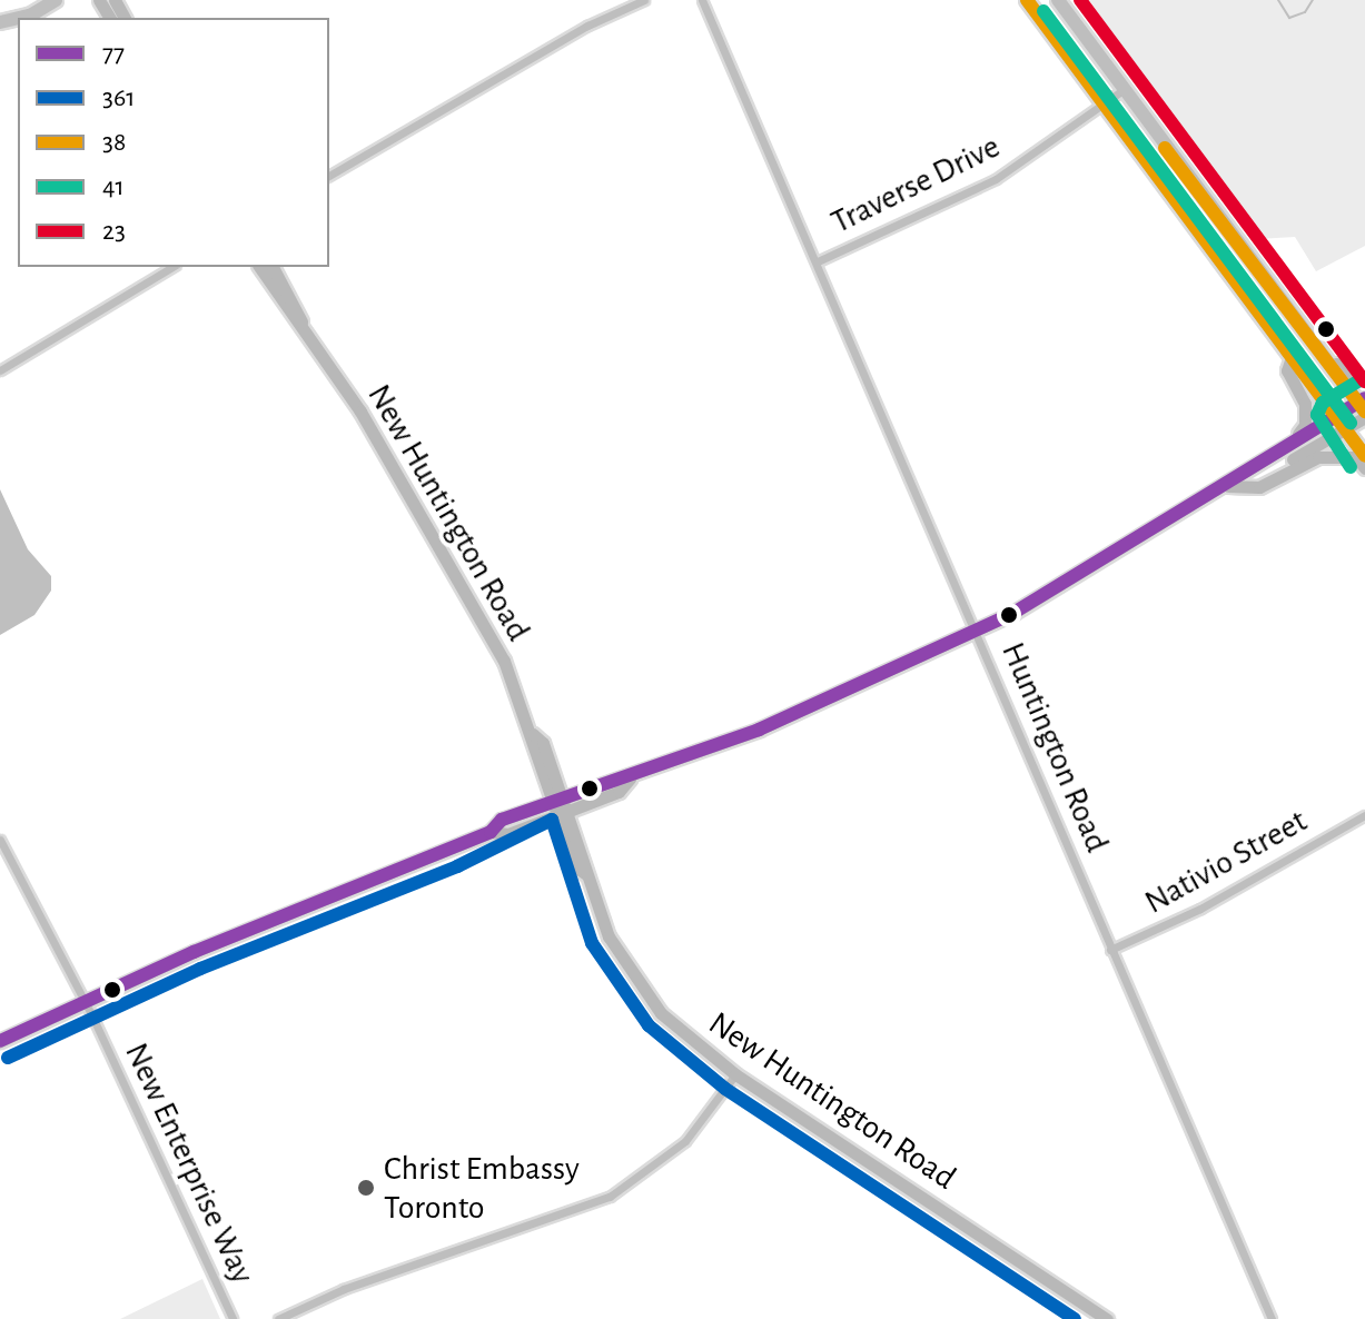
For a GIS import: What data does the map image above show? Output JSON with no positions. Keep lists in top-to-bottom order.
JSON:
{
  "streets": {
    "street": [
      "Traverse Drive",
      "New Huntington Road",
      "Huntington Road",
      "Nativio Street",
      "New Enterprise Way"
    ]
  },
  "crossings": [
    ["Traverse Drive", "Huntington Road"],
    ["Huntington Road", "Nativio Street"]
  ],
  "places": ["Christ Embassy Toronto"],
  "lines": [
    "transit line 38",
    "transit line 23",
    "transit line 41",
    "transit line 77",
    "transit line 361"
  ],
  "legend": [
    "77",
    "361",
    "38",
    "41",
    "23"
  ]
}
